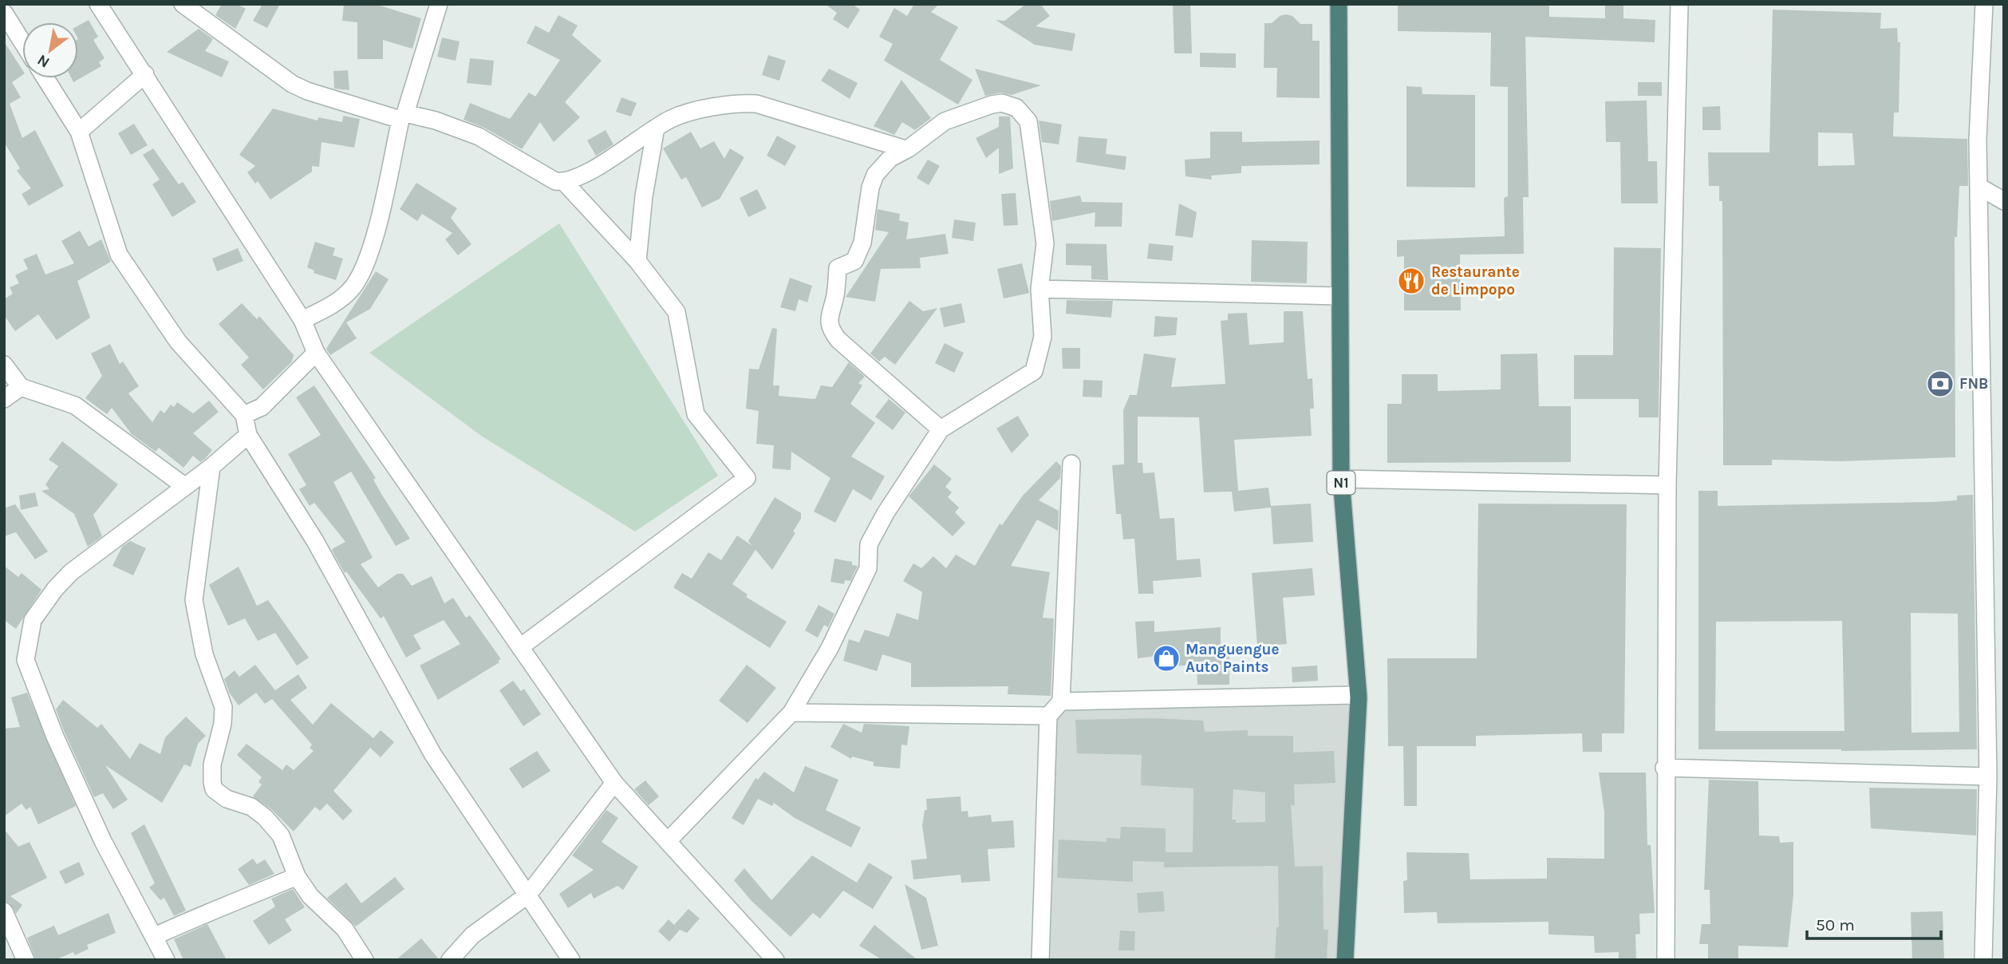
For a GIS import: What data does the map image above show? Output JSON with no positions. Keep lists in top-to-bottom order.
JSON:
{
  "streets": {
    "highway": ["N1"]
  },
  "places": {
    "restaurant": ["Restaurante de Limpopo"],
    "bank": ["FNB"],
    "shop": ["Manguengue Auto Paints"]
  },
  "scale_bar": "50 m",
  "north": "bottom left"
}
